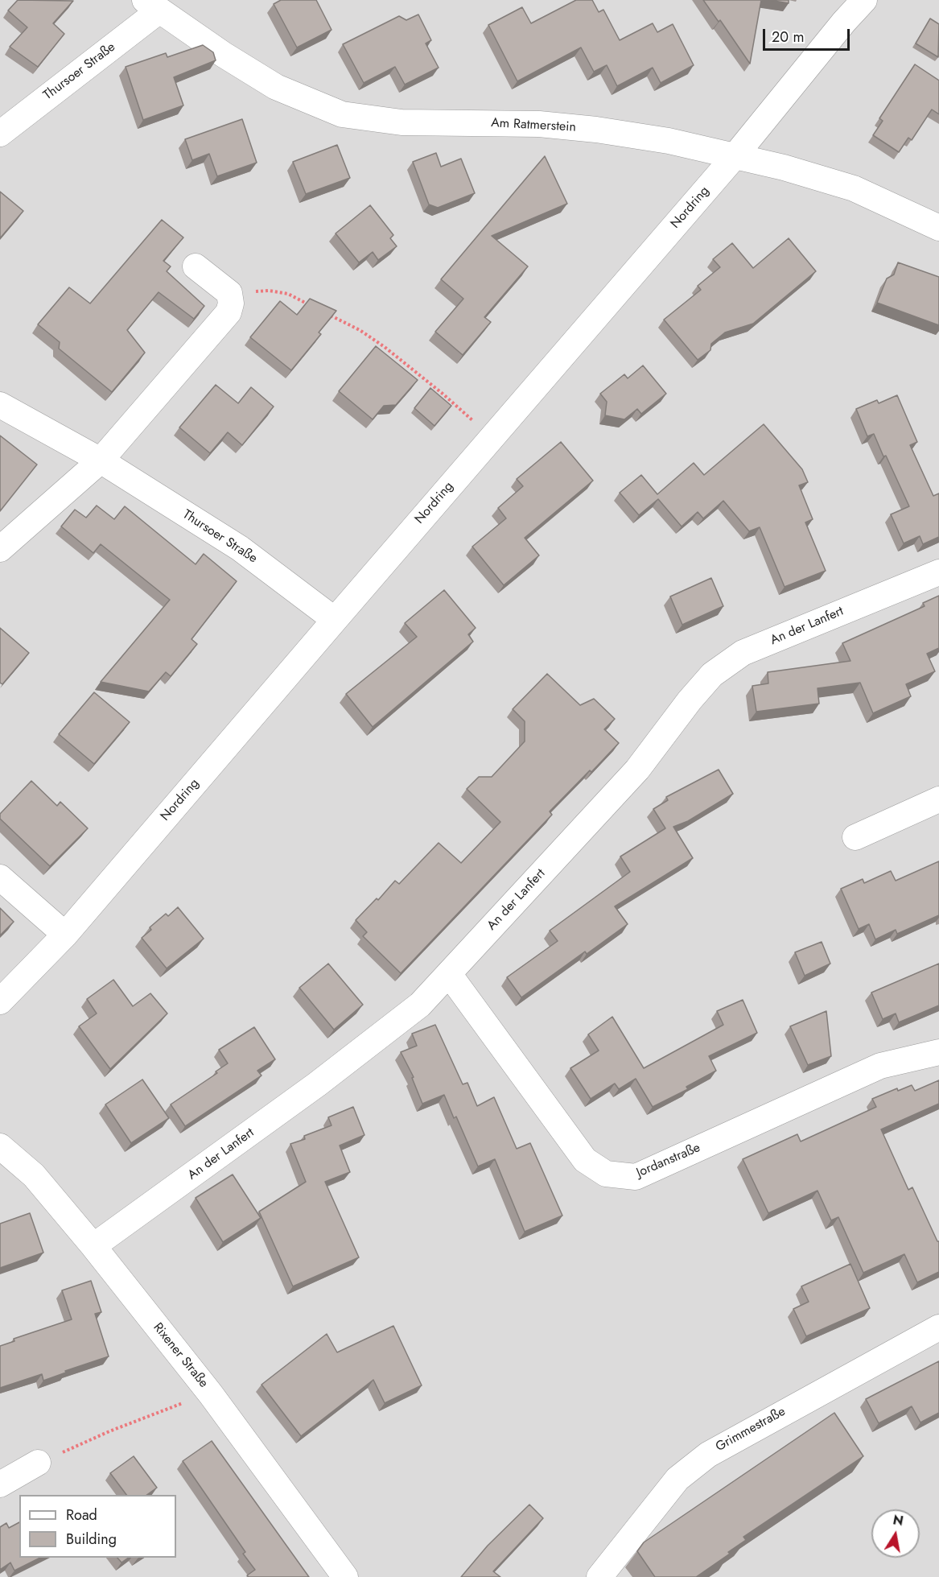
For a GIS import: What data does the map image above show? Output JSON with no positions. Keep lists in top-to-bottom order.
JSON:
{
  "streets": {
    "street": [
      "Thursoer Straße",
      "Am Ratmerstein",
      "Nordring",
      "An der Lanfert",
      "Jordanstraße",
      "Rixener Straße",
      "Grimmestraße"
    ]
  },
  "crossings": [
    ["Thursoer Straße", "Am Ratmerstein"],
    ["Thursoer Straße", "Nordring"],
    ["Am Ratmerstein", "Nordring"],
    ["An der Lanfert", "Jordanstraße"],
    ["An der Lanfert", "Rixener Straße"]
  ],
  "legend": ["Road", "Building"],
  "scale_bar": "20 m",
  "north": "top"
}
